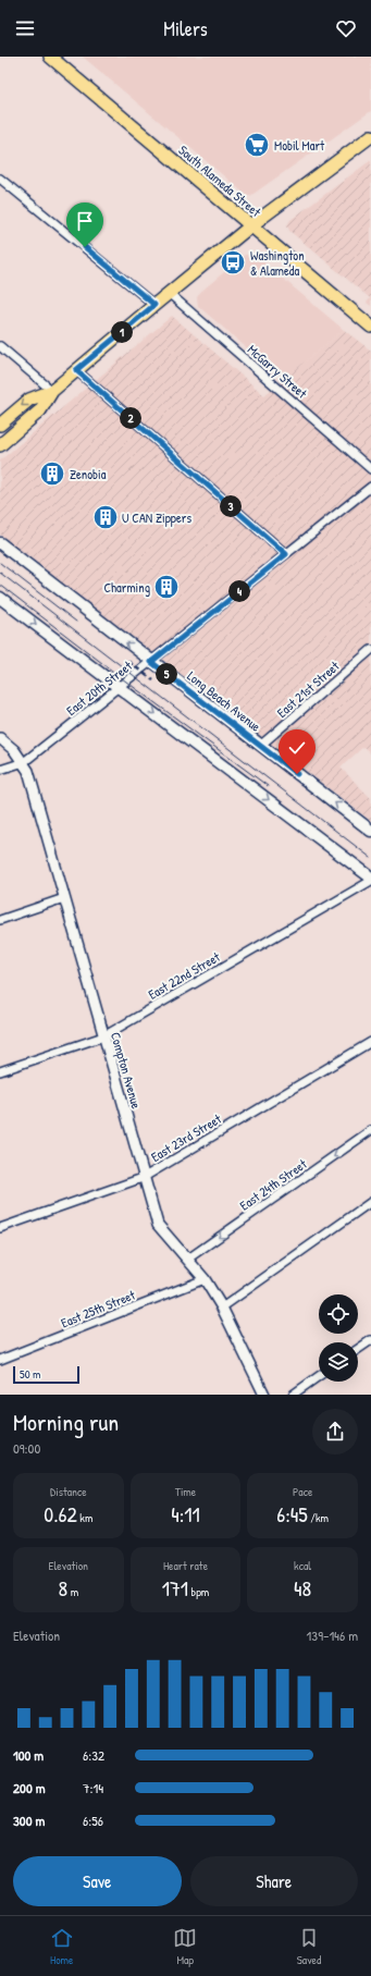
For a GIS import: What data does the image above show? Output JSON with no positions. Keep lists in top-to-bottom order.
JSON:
{
  "streets": {
    "main road": ["South Alameda Street", "Long Beach Avenue"],
    "street": [
      "McGarry Street",
      "East 20th Street",
      "East 21st Street",
      "East 22nd Street",
      "Compton Avenue",
      "East 23rd Street",
      "East 24th Street",
      "East 25th Street"
    ]
  },
  "crossings": [
    ["East 20th Street", "Long Beach Avenue"],
    ["East 20th Street", "Compton Avenue"],
    ["East 21st Street", "Long Beach Avenue"],
    ["East 22nd Street", "Compton Avenue"],
    ["Compton Avenue", "East 23rd Street"],
    ["Compton Avenue", "East 24th Street"],
    ["Compton Avenue", "East 25th Street"]
  ],
  "places": {
    "supermarket": ["Mobil Mart"],
    "bus stop": ["Washington & Alameda"],
    "building": ["Zenobia", "U CAN Zippers", "Charming"]
  },
  "scale_bar": "50 m",
  "page": {
    "header": "Milers",
    "pins": [
      "1",
      "2",
      "3",
      "4",
      "5"
    ],
    "scale": "50 m",
    "heading": ["Morning run", "09:00"],
    "stats": [
      ["Distance", "0.62 km"],
      ["Time", "4:11"],
      ["Pace", "6:45 /km"],
      ["Elevation", "8 m"],
      ["Heart rate", "171 bpm"],
      ["kcal", "48"]
    ],
    "chart": ["Elevation", "139–146 m"],
    "list": [
      {
        "name": "100 m",
        "note": "6:32"
      },
      {
        "name": "200 m",
        "note": "7:14"
      },
      {
        "name": "300 m",
        "note": "6:56"
      }
    ],
    "buttons": ["Save", "Share"],
    "tabs": ["Home", "Map", "Saved"]
  }
}
